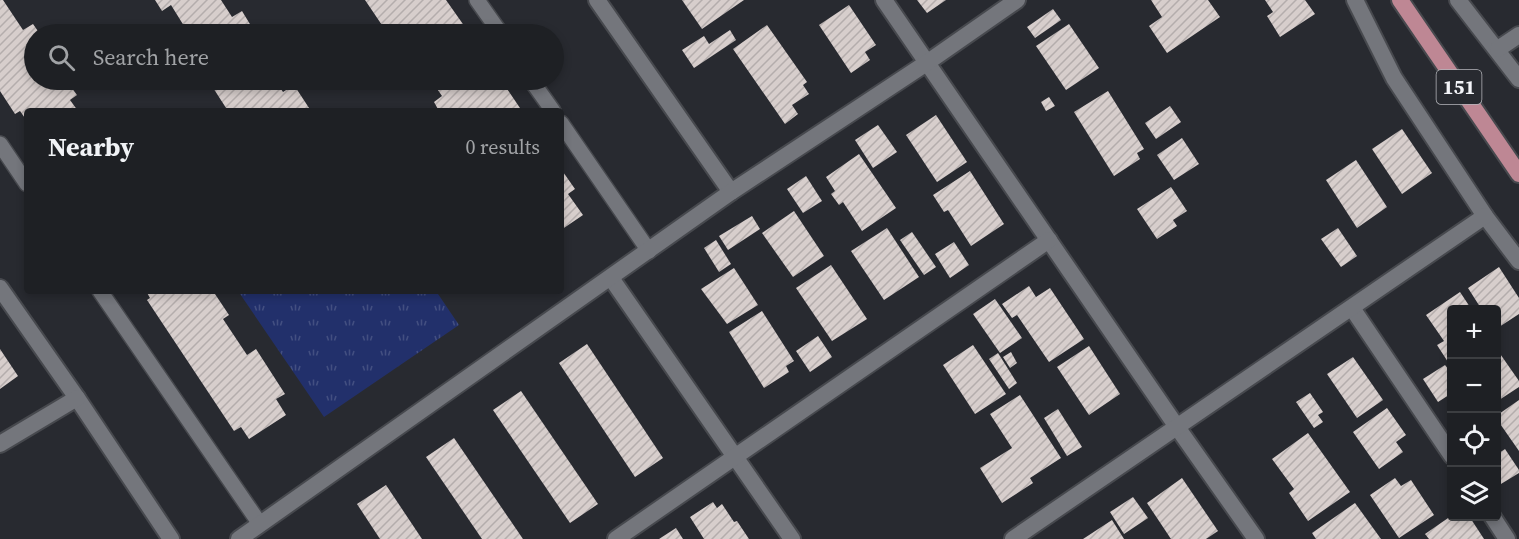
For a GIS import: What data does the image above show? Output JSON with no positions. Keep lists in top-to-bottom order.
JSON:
{
  "streets": {
    "main road": ["151"]
  },
  "page": {
    "search": "Search here",
    "heading": ["Nearby", "0 results"],
    "map_buttons": ["+", "−"]
  }
}
